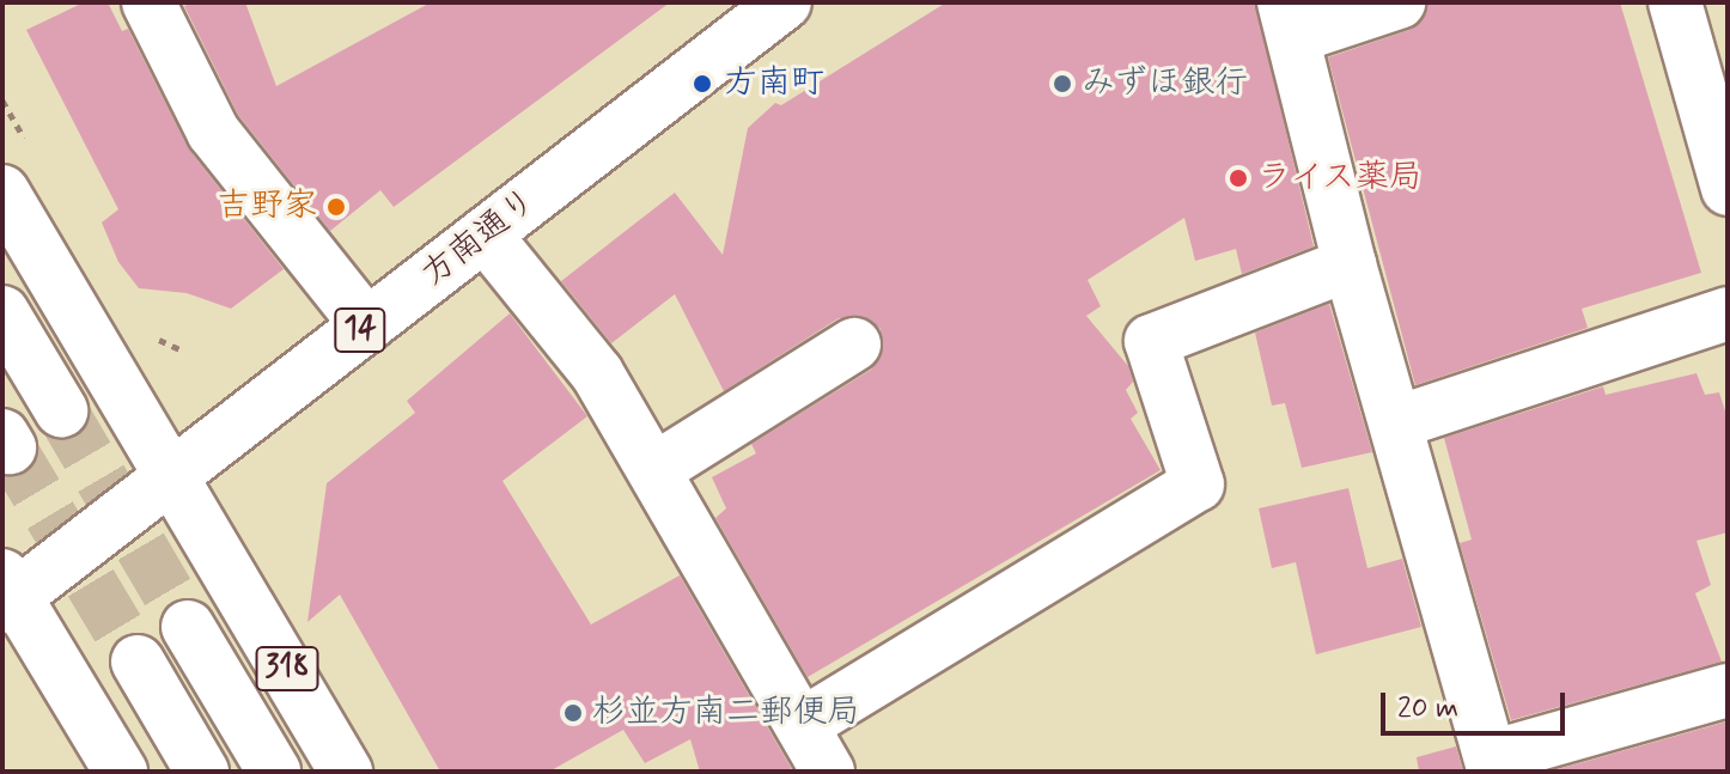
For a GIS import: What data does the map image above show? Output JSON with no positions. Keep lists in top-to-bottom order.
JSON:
{
  "streets": {
    "street": ["方南通り", "14", "318"]
  },
  "crossings": [
    ["方南通り", "14"],
    ["方南通り", "318"],
    ["14", "318"]
  ],
  "places": [
    "方南町",
    "みずほ銀行",
    "ライス薬局",
    "吉野家",
    "杉並方南二郵便局"
  ],
  "scale_bar": "20 m"
}
